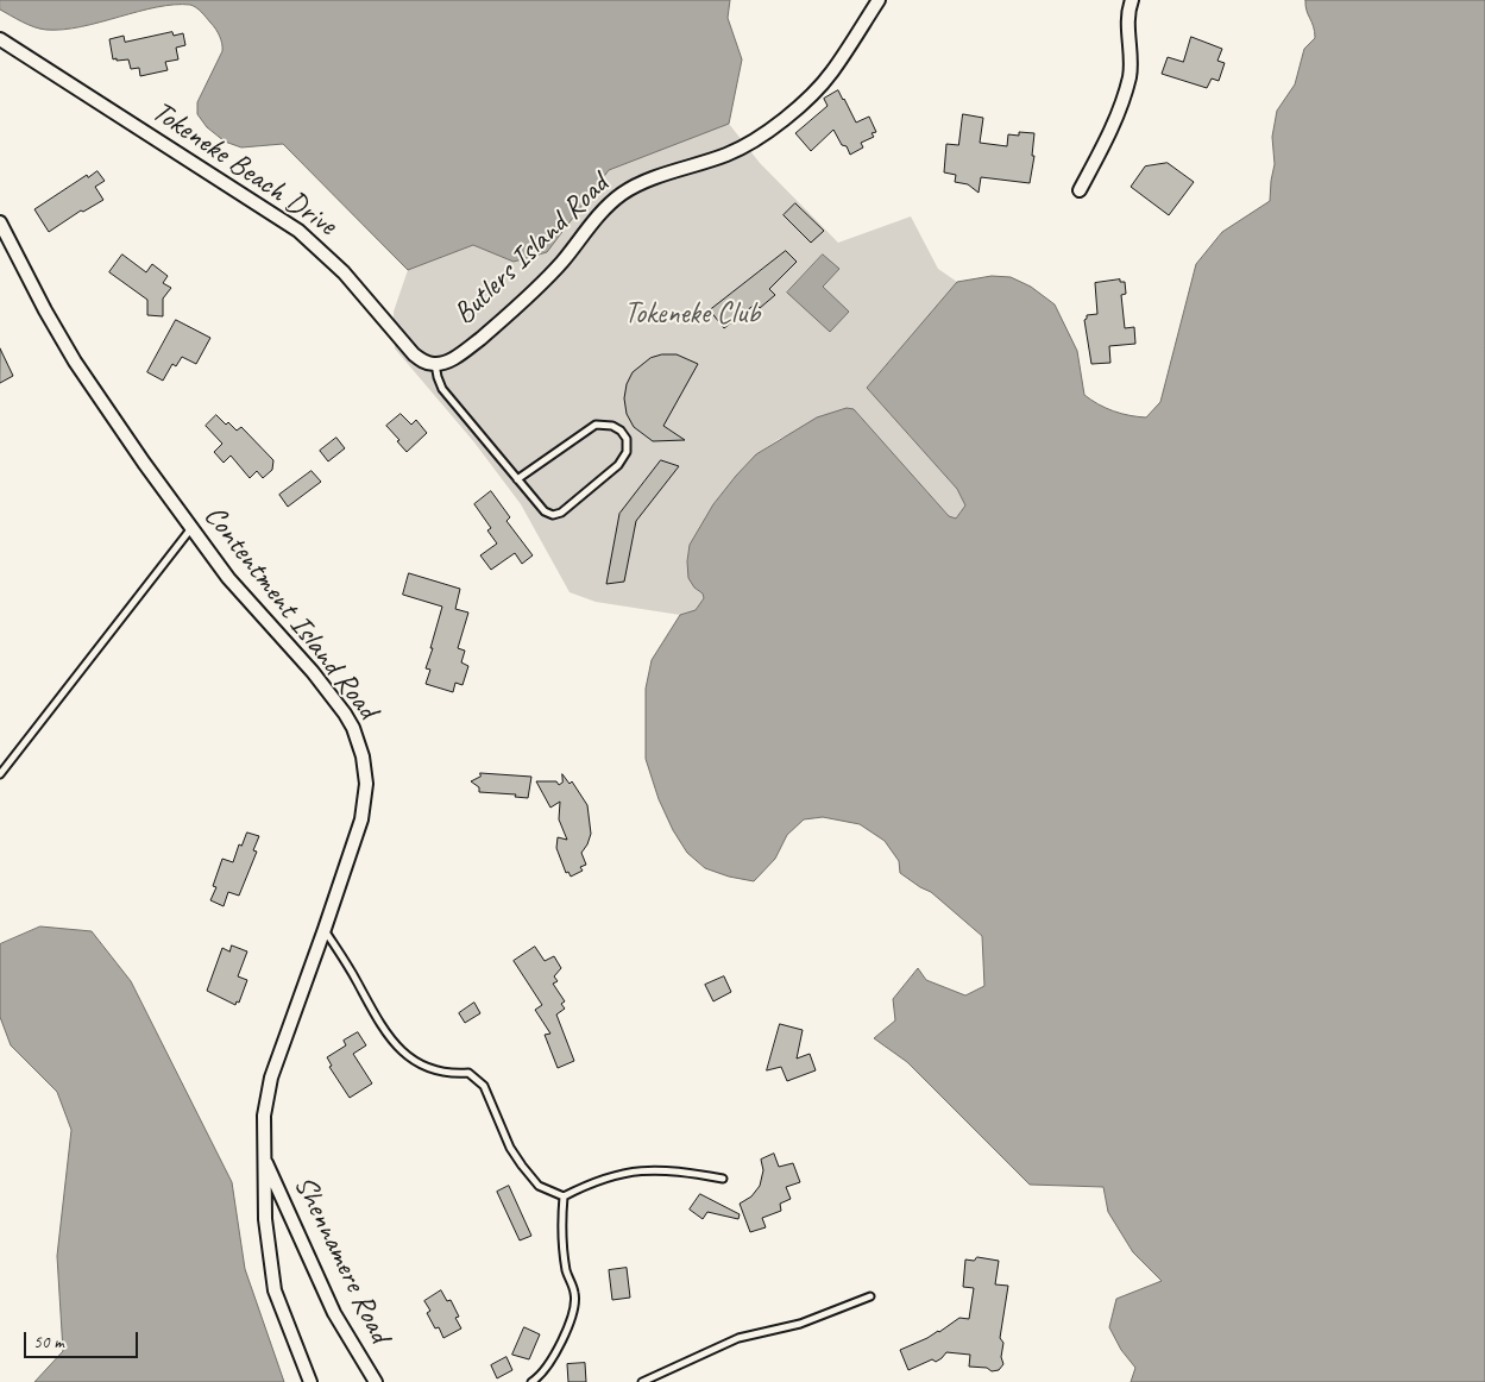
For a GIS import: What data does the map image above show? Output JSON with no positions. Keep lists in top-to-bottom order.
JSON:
{
  "streets": {
    "street": [
      "Tokeneke Beach Drive",
      "Butlers Island Road",
      "Contentment Island Road",
      "Shennamere Road"
    ]
  },
  "crossings": [
    ["Tokeneke Beach Drive", "Butlers Island Road"],
    ["Contentment Island Road", "Shennamere Road"]
  ],
  "parks": ["Tokeneke Club"],
  "scale_bar": "50 m"
}
